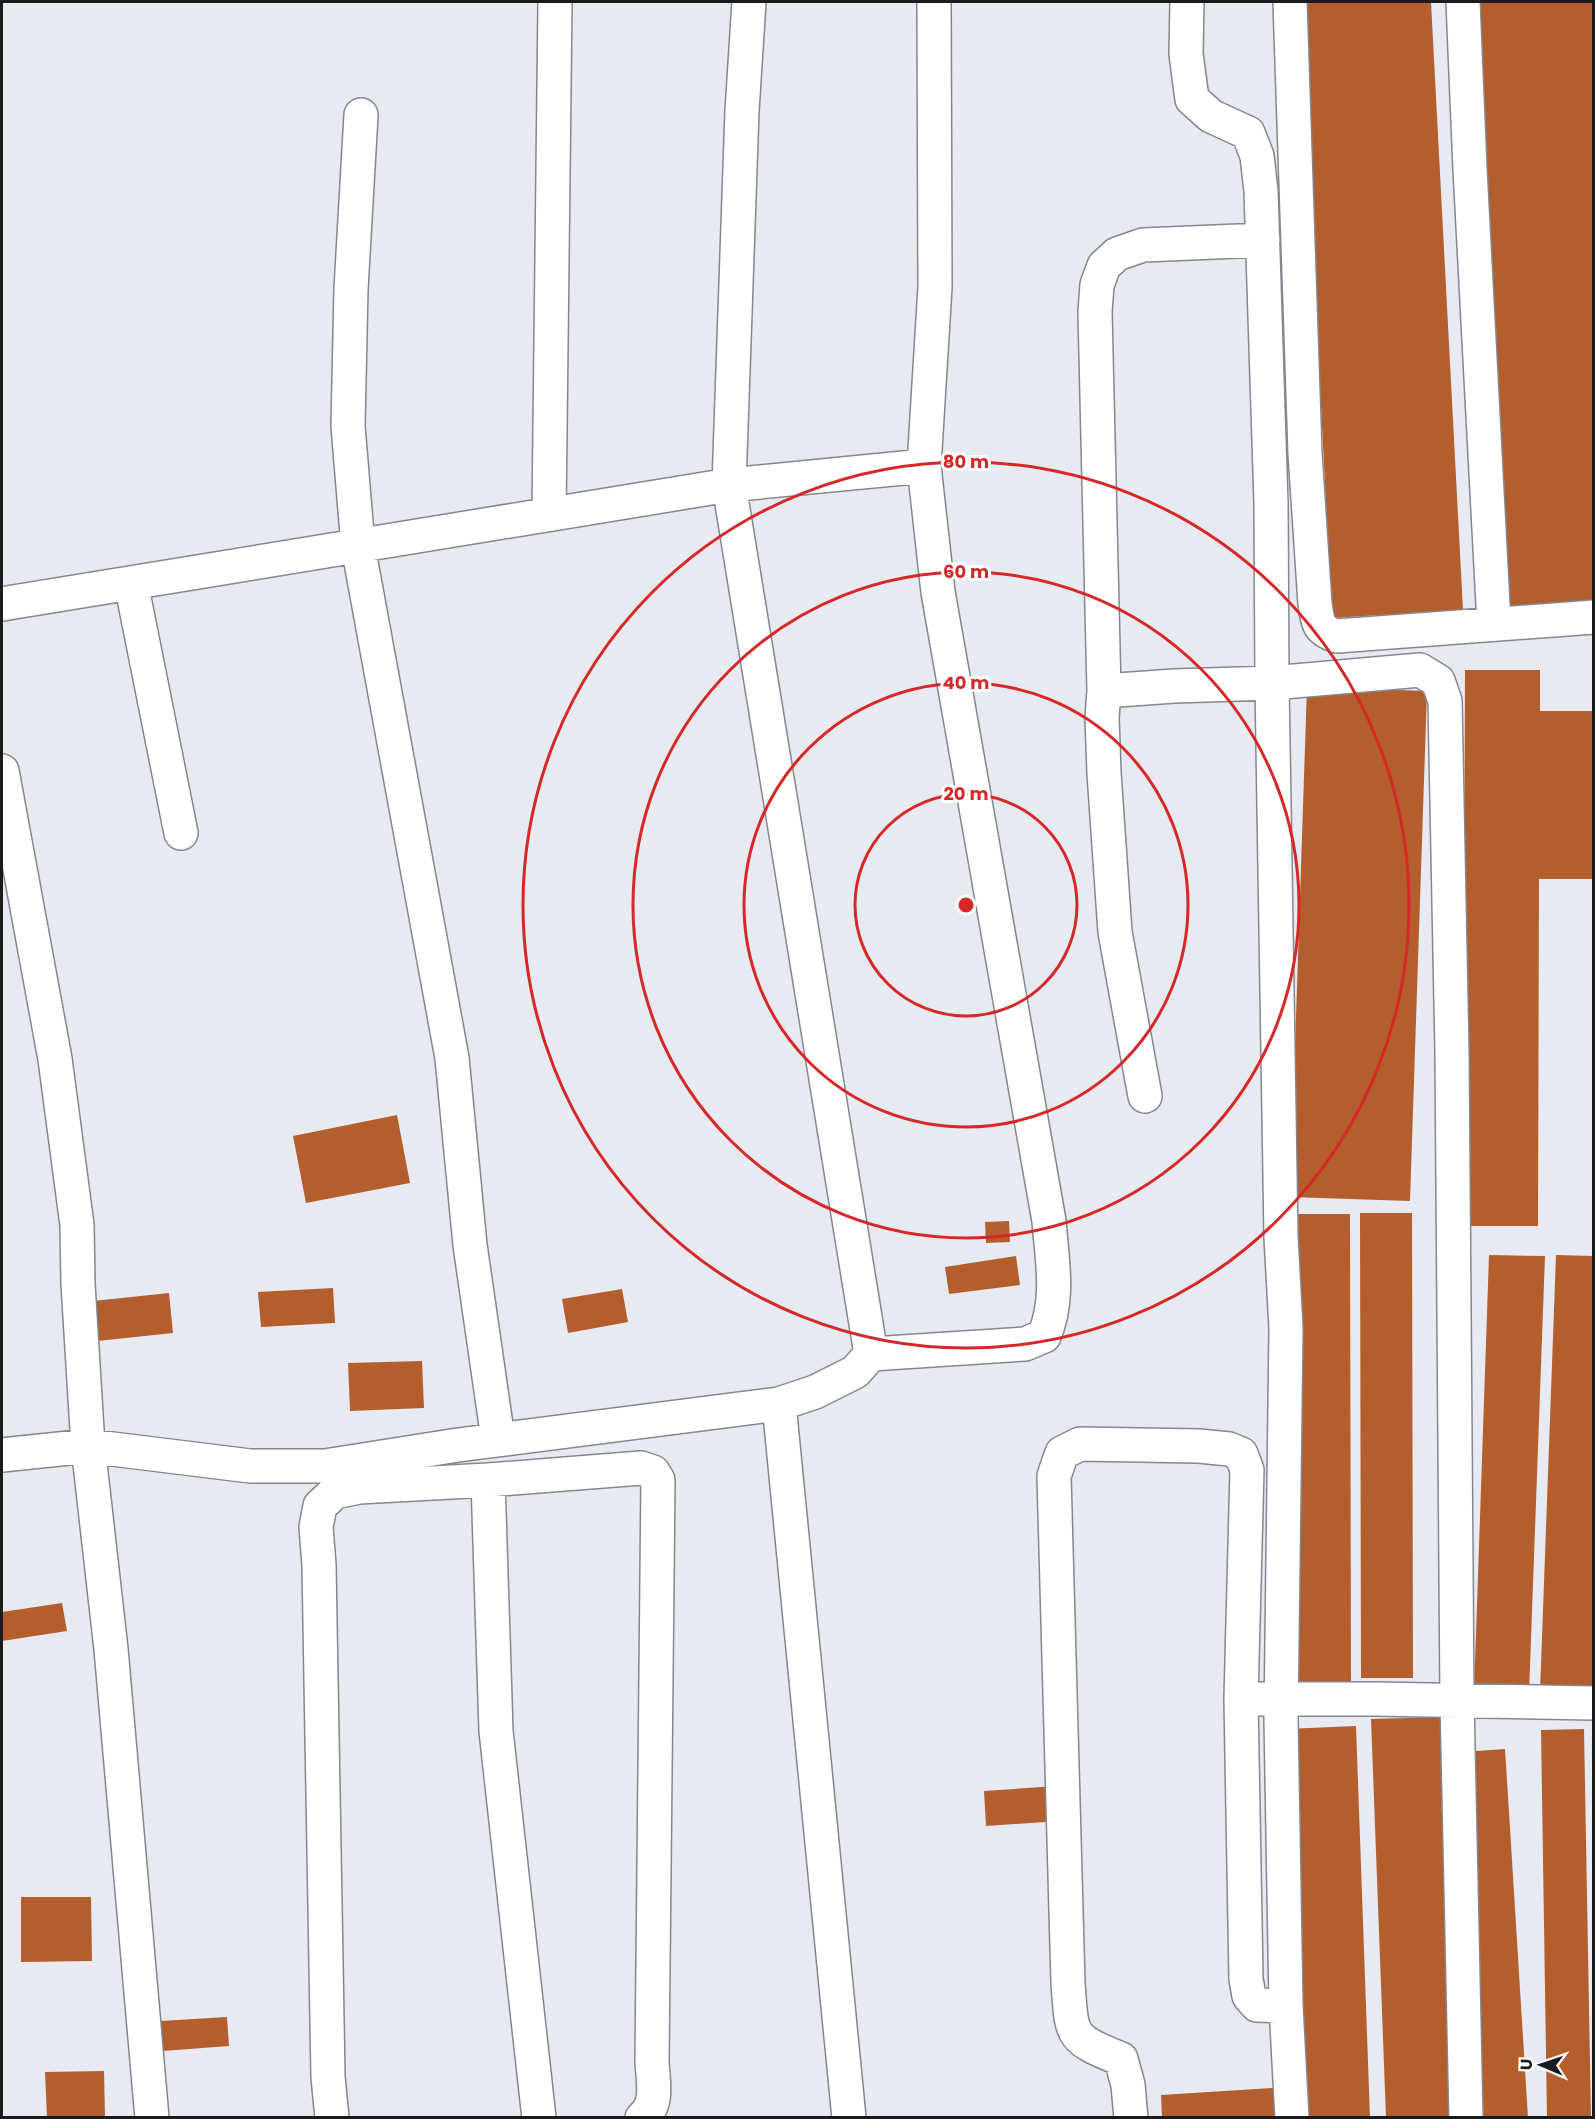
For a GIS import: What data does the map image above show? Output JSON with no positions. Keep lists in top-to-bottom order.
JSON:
{
  "north": "left",
  "rings": [
    "80 m",
    "60 m",
    "40 m",
    "20 m"
  ]
}
